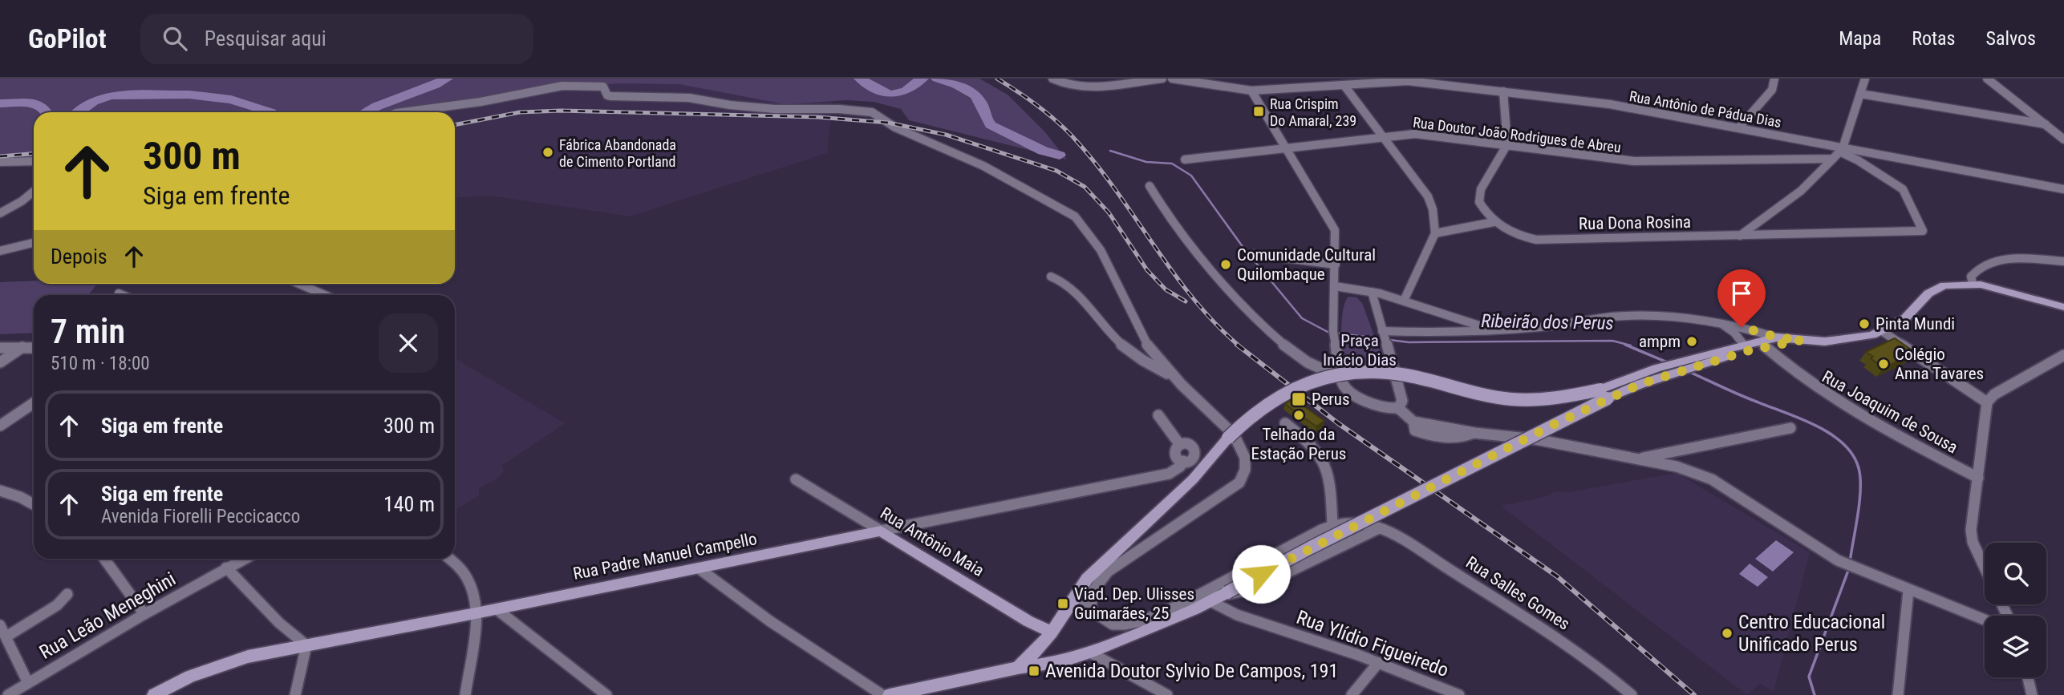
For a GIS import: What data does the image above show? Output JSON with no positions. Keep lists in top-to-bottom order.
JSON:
{
  "streets": {
    "main road": ["Rua Antônio Maia", "Rua Padre Manuel Campello"],
    "street": [
      "Rua Antônio de Pádua Dias",
      "Rua Doutor João Rodrigues de Abreu",
      "Rua Dona Rosina",
      "Rua Joaquim de Sousa",
      "Rua Salles Gomes",
      "Rua Leão Meneghini",
      "Rua Ylídio Figueiredo"
    ]
  },
  "crossings": [
    ["Rua Antônio de Pádua Dias", "Rua Doutor João Rodrigues de Abreu"],
    ["Rua Antônio de Pádua Dias", "Rua Dona Rosina"],
    ["Rua Doutor João Rodrigues de Abreu", "Rua Dona Rosina"],
    ["Rua Antônio Maia", "Rua Padre Manuel Campello"]
  ],
  "water": ["Ribeirão dos Perus"],
  "parks": ["Praça Inácio Dias"],
  "places": {
    "transit": [
      "Rua Crispim Do Amaral, 239",
      "Perus",
      "Viad. Dep. Ulisses Guimarães, 25",
      "Avenida Doutor Sylvio De Campos, 191"
    ],
    "other": [
      "Fábrica Abandonada de Cimento Portland",
      "Comunidade Cultural Quilombaque",
      "Pinta Mundi",
      "ampm",
      "Colégio Anna Tavares",
      "Telhado da Estação Perus",
      "Centro Educacional Unificado Perus"
    ]
  },
  "page": {
    "header": "GoPilot",
    "search": "Pesquisar aqui",
    "nav": ["Mapa", "Rotas", "Salvos"],
    "turn": ["300 m", "Siga em frente"],
    "then": "Depois",
    "heading": ["7 min", "510 m · 18:00"],
    "list": [
      {
        "name": "Siga em frente",
        "value": "300 m"
      },
      {
        "name": "Siga em frente",
        "note": "Avenida Fiorelli Peccicacco",
        "value": "140 m"
      }
    ]
  }
}
